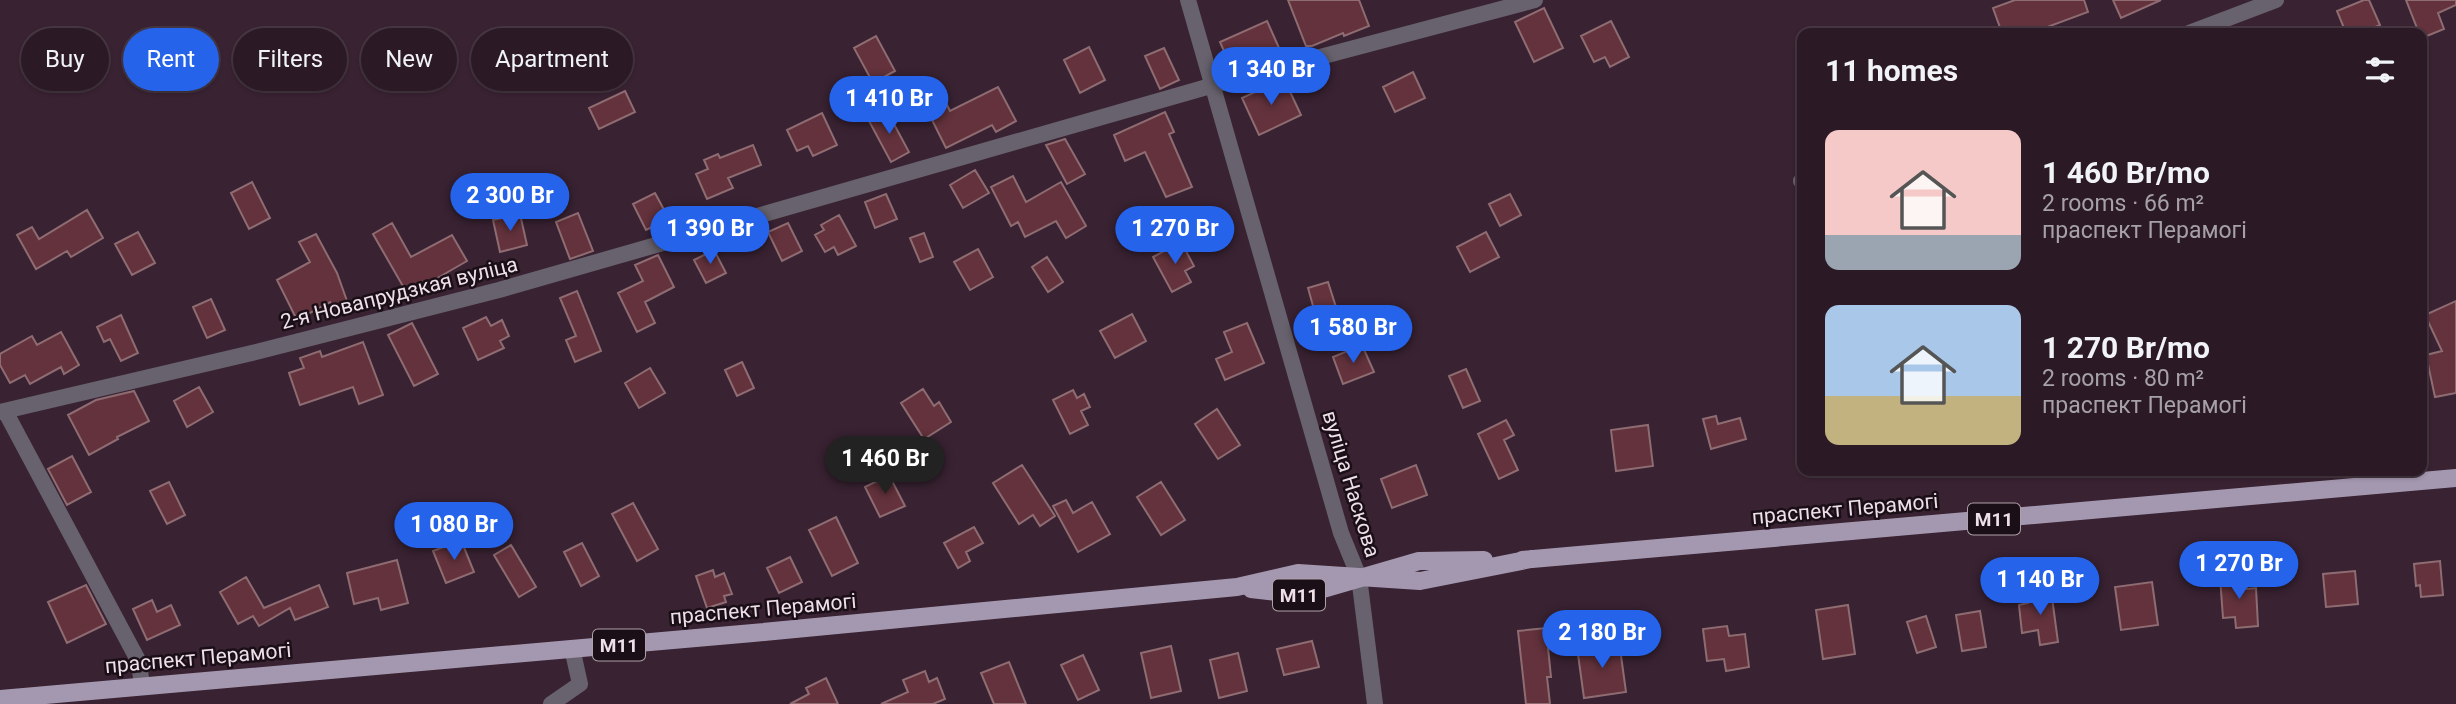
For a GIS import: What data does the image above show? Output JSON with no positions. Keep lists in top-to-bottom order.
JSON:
{
  "streets": {
    "main road": ["праспект Перамогі", "М11"],
    "street": ["2-я Новапрудзкая вуліца", "вуліца Наскова"]
  },
  "crossings": [
    ["2-я Новапрудзкая вуліца", "вуліца Наскова"],
    ["вуліца Наскова", "праспект Перамогі"]
  ],
  "page": {
    "chip": [
      "Buy",
      "Rent",
      "Filters",
      "New",
      "Apartment"
    ],
    "heading": "11 homes",
    "price": [
      "1 340 Br",
      "1 410 Br",
      "2 300 Br",
      "1 390 Br",
      "1 270 Br",
      "1 580 Br",
      "1 460 Br",
      "1 080 Br",
      "1 270 Br",
      "1 140 Br",
      "2 180 Br"
    ],
    "list": [
      {
        "name": "1 460 Br/mo",
        "note": "2 rooms · 66 m² · праспект Перамогі"
      },
      {
        "name": "1 270 Br/mo",
        "note": "2 rooms · 80 m² · праспект Перамогі"
      }
    ]
  }
}
